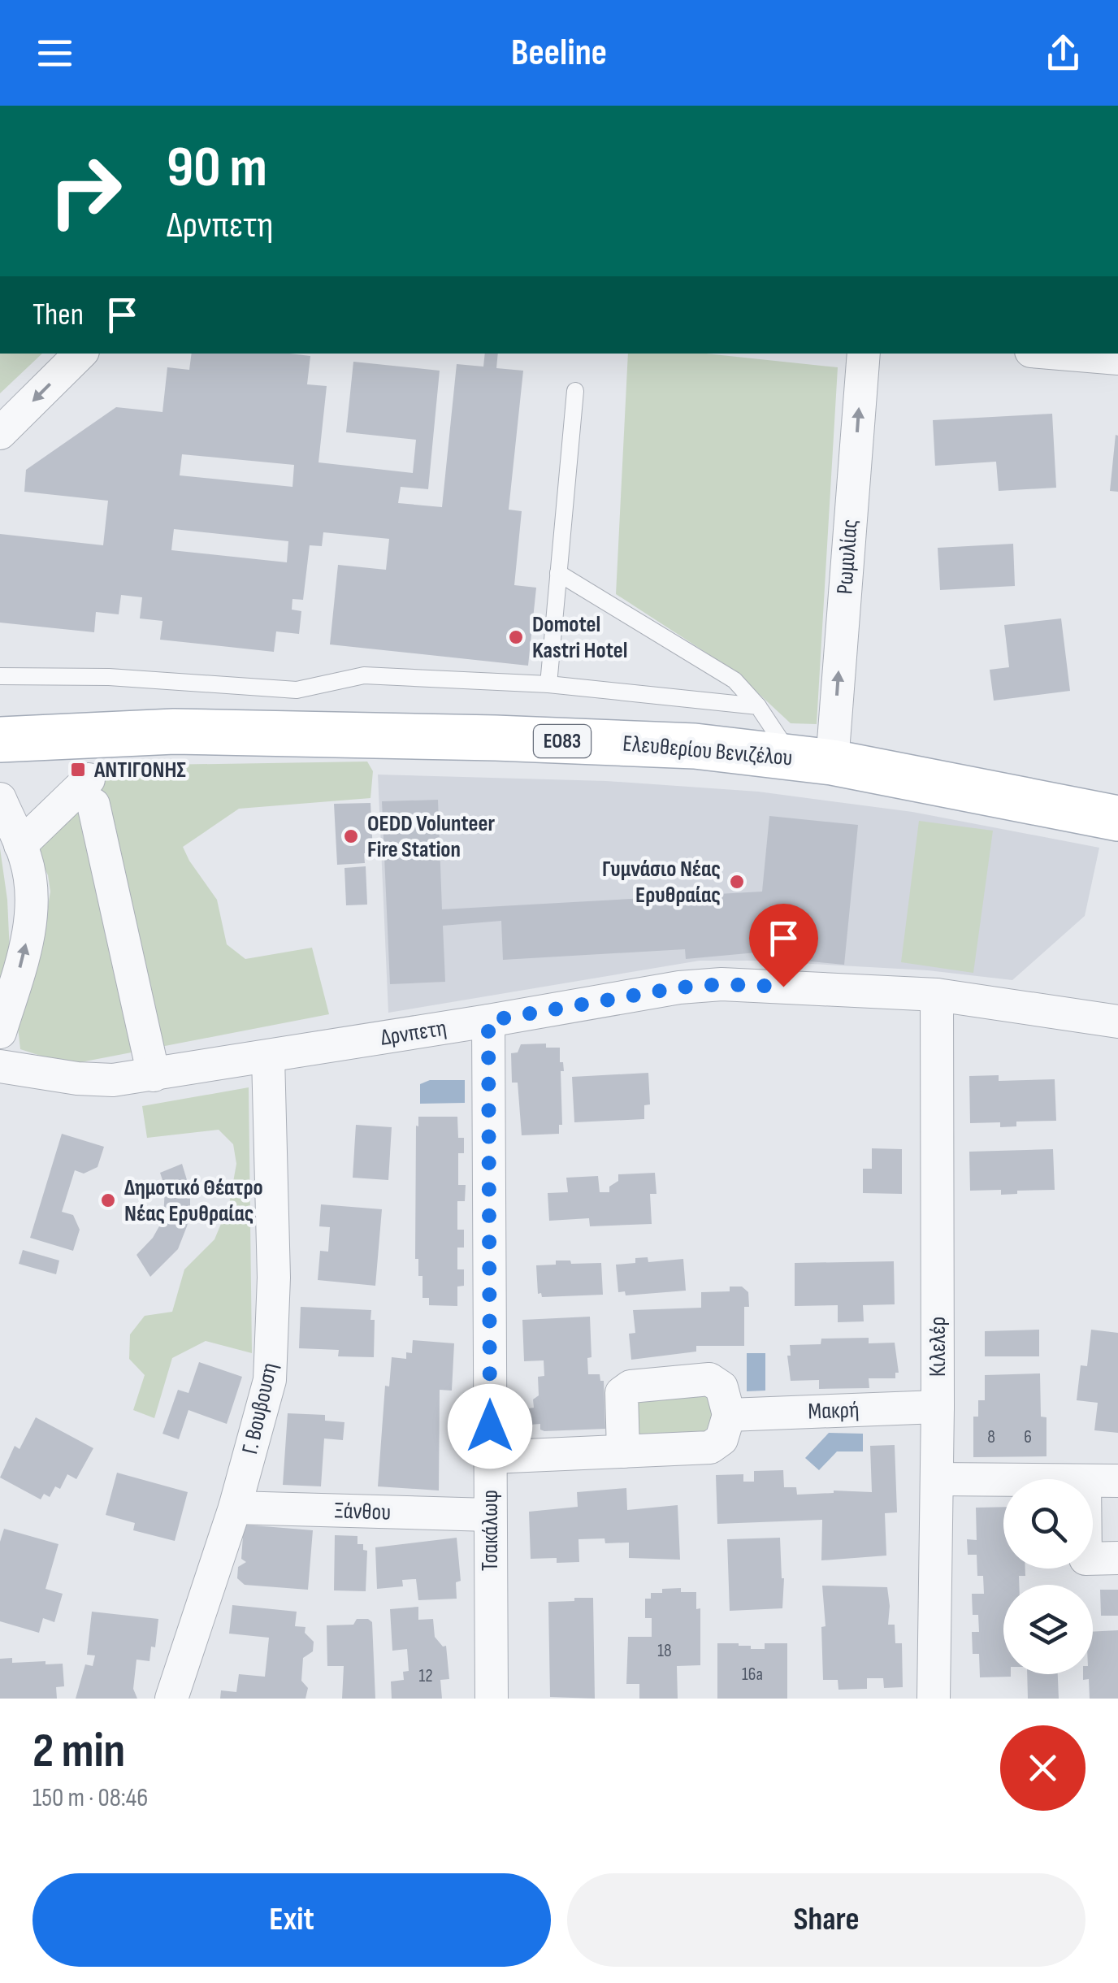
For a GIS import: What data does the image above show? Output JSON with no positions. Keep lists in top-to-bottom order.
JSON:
{
  "streets": {
    "main road": ["ΕΟ83", "Ελευθερίου Βενιζέλου"],
    "street": [
      "Ρωμυλίας",
      "Δρνπετη",
      "Κιλελέρ",
      "Γ. Βουβουση",
      "Μακρή",
      "Ξάνθου",
      "Τσακάλωφ"
    ]
  },
  "crossings": [
    ["Ρωμυλίας", "Ελευθερίου Βενιζέλου"],
    ["Δρνπετη", "Κιλελέρ"],
    ["Δρνπετη", "Γ. Βουβουση"],
    ["Δρνπετη", "Τσακάλωφ"],
    ["Κιλελέρ", "Μακρή"],
    ["Γ. Βουβουση", "Ξάνθου"],
    ["Ξάνθου", "Τσακάλωφ"]
  ],
  "one_way": ["Ρωμυλίας"],
  "places": {
    "other": [
      "Domotel Kastri Hotel",
      "OEDD Volunteer Fire Station",
      "Γυμνάσιο Νέας Ερυθραίας",
      "Δημοτικό Θέατρο Νέας Ερυθραίας"
    ],
    "transit": ["ΑΝΤΙΓΟΝΗΣ"]
  },
  "house_numbers": [
    "8",
    "6",
    "18",
    "16a",
    "12"
  ],
  "page": {
    "header": "Beeline",
    "turn": ["90 m", "Δρνπετη"],
    "then": "Then",
    "heading": ["2 min", "150 m · 08:46"],
    "buttons": ["Exit", "Share"]
  }
}
